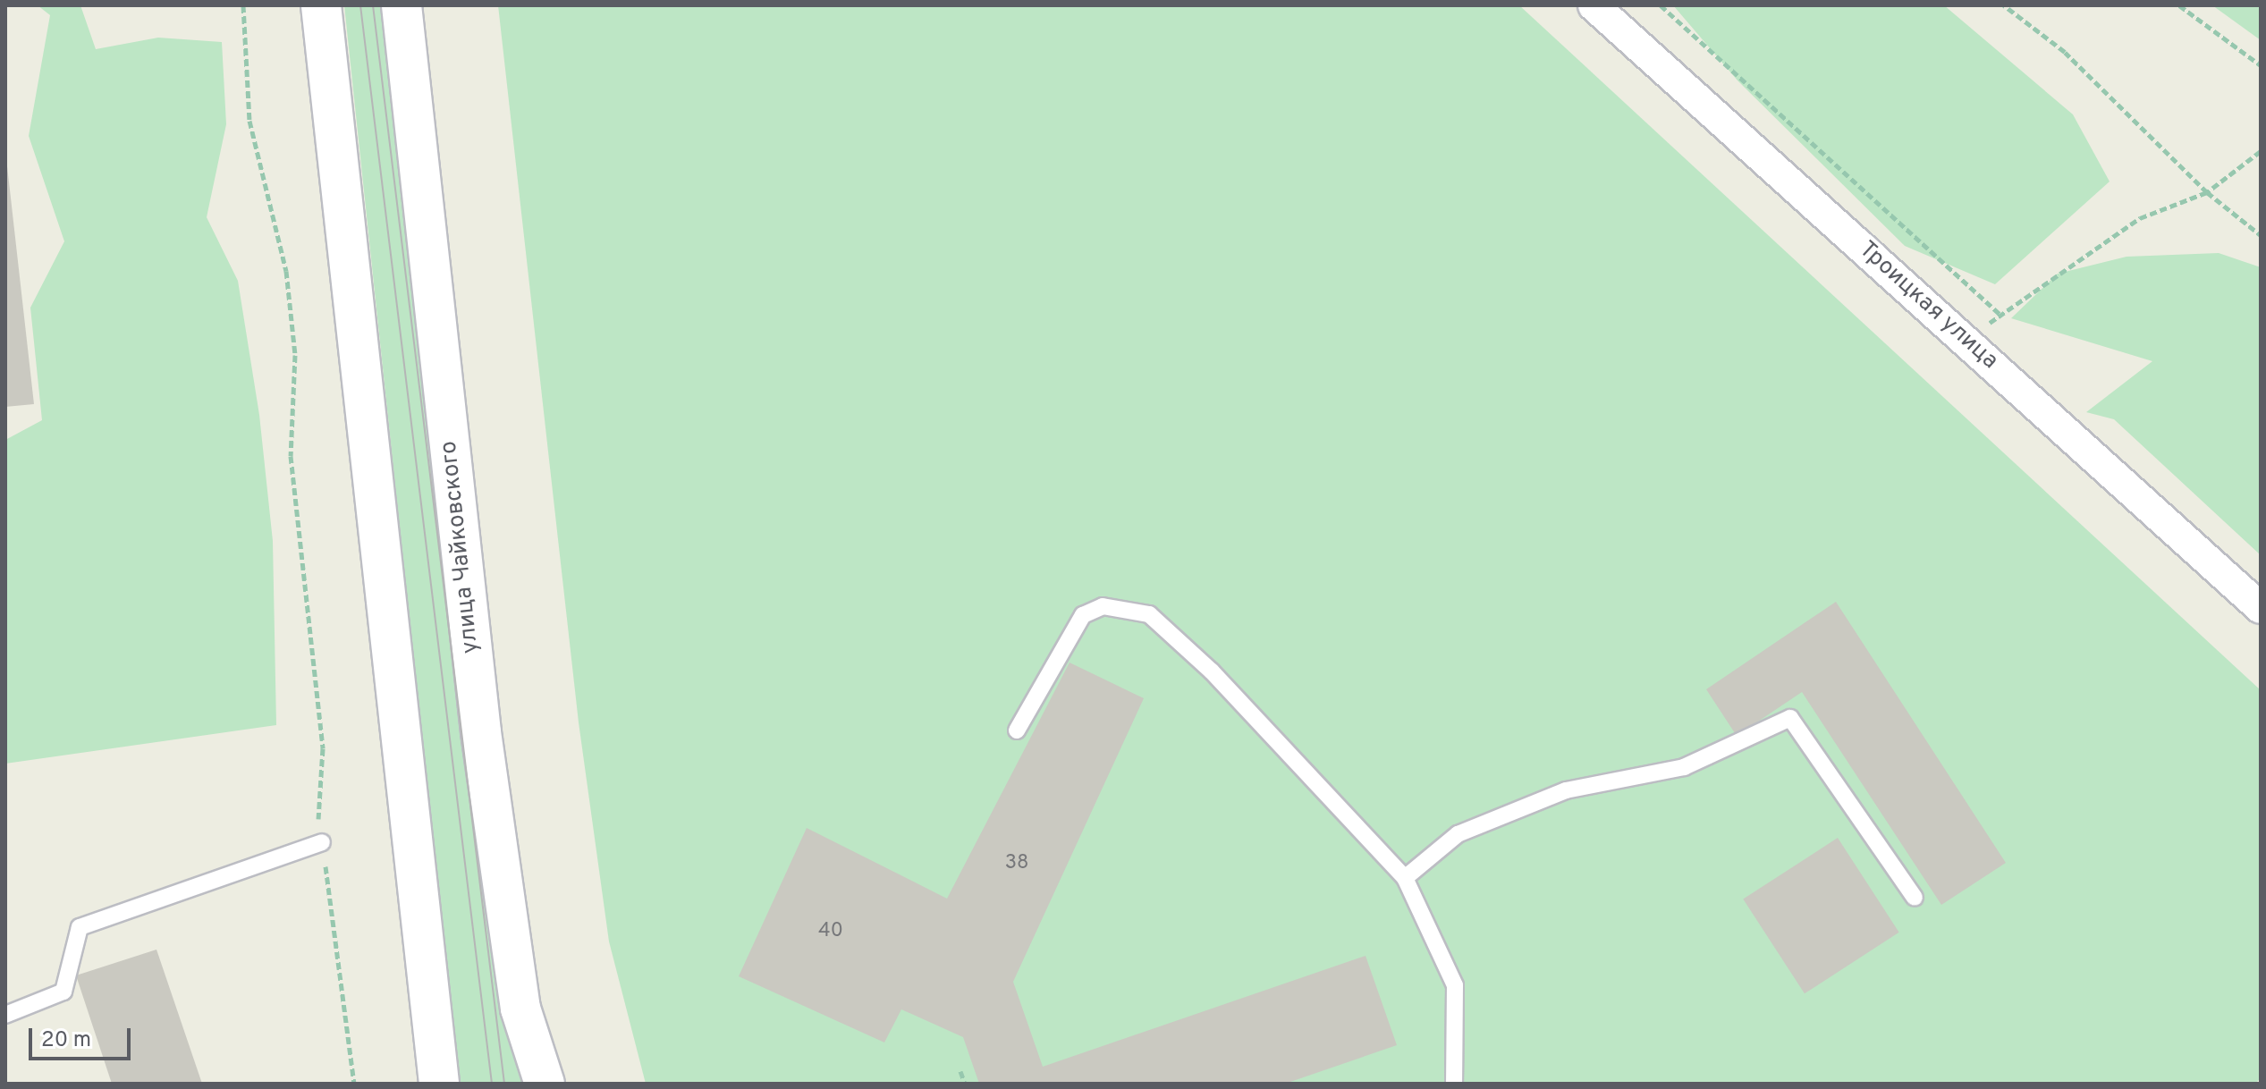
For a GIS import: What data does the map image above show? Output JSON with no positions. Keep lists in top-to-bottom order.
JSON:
{
  "streets": {
    "main road": ["улица Чайковского"],
    "street": ["Троицкая улица"]
  },
  "house_numbers": ["38", "40"],
  "scale_bar": "20 m"
}
